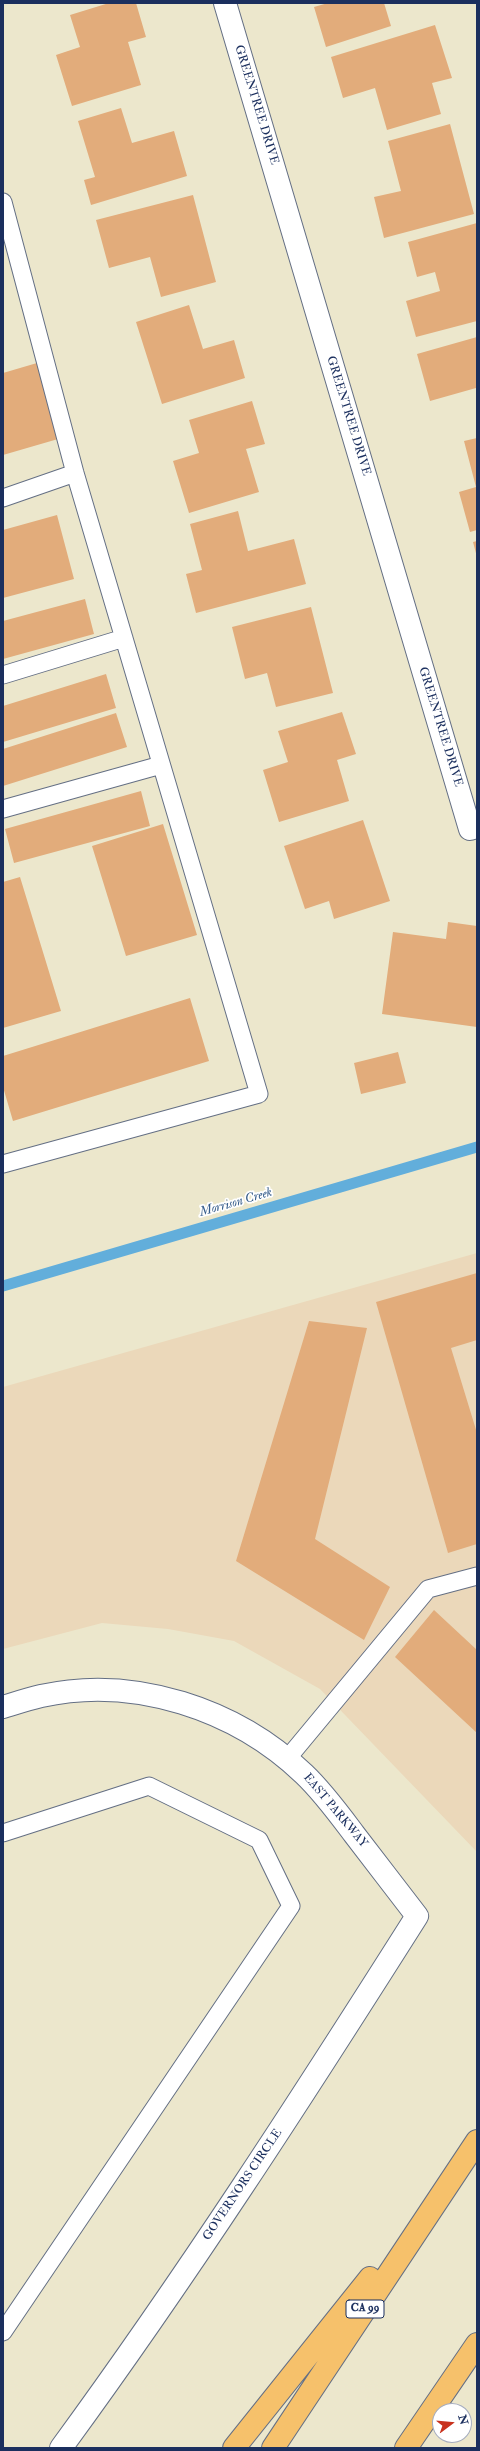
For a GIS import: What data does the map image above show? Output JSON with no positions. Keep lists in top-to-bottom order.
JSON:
{
  "streets": {
    "highway": ["CA 99"],
    "street": ["GREENTREE DRIVE", "EAST PARKWAY", "GOVERNORS CIRCLE"]
  },
  "crossings": [
    ["EAST PARKWAY", "GOVERNORS CIRCLE"]
  ],
  "water": ["Morrison Creek"],
  "north": "right"
}
